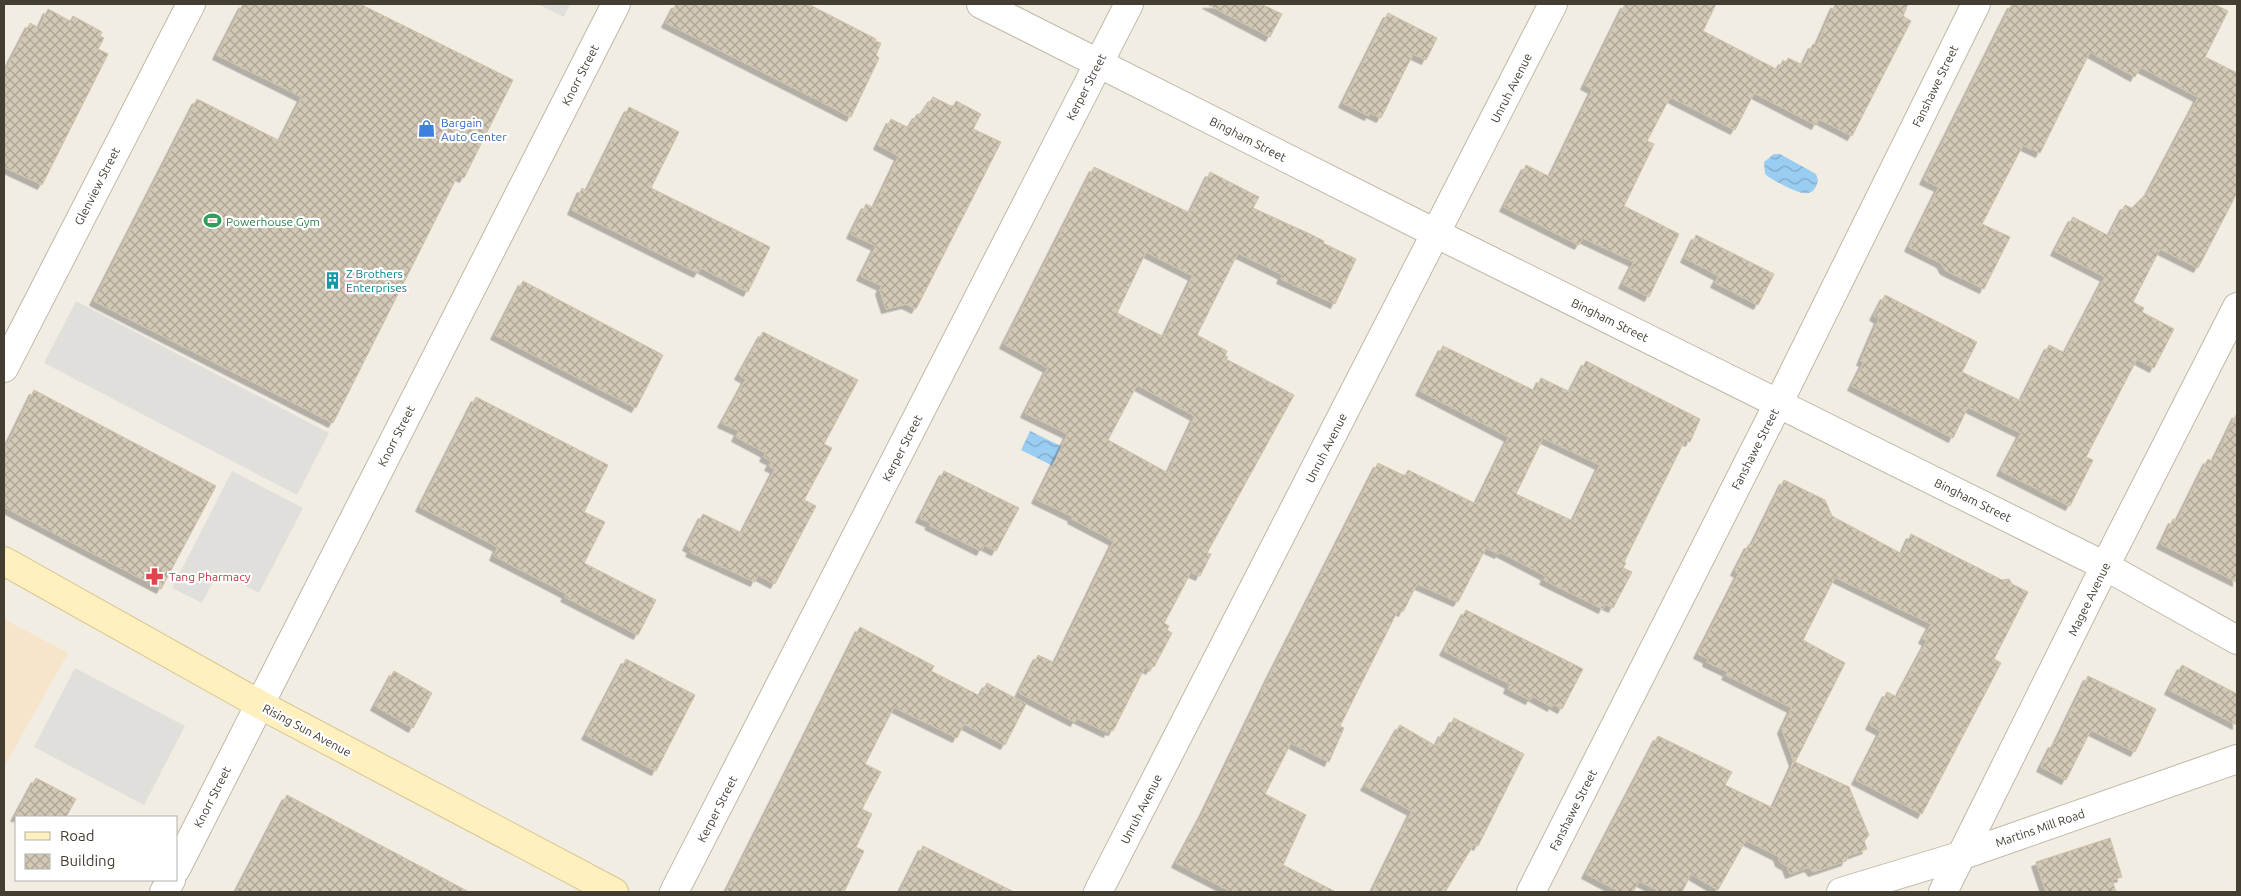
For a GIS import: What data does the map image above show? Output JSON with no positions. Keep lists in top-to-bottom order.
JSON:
{
  "streets": {
    "main road": ["Rising Sun Avenue"],
    "street": [
      "Knorr Street",
      "Fanshawe Street",
      "Kerper Street",
      "Unruh Avenue",
      "Bingham Street",
      "Glenview Street",
      "Magee Avenue",
      "Martins Mill Road"
    ]
  },
  "crossings": [
    ["Knorr Street", "Rising Sun Avenue"],
    ["Fanshawe Street", "Bingham Street"],
    ["Kerper Street", "Bingham Street"],
    ["Unruh Avenue", "Bingham Street"],
    ["Bingham Street", "Magee Avenue"],
    ["Magee Avenue", "Martins Mill Road"]
  ],
  "places": {
    "shop": ["Bargain Auto Center"],
    "sports": ["Powerhouse Gym"],
    "building": ["Z Brothers Enterprises"],
    "pharmacy": ["Tang Pharmacy"]
  },
  "legend": ["Road", "Building"]
}
